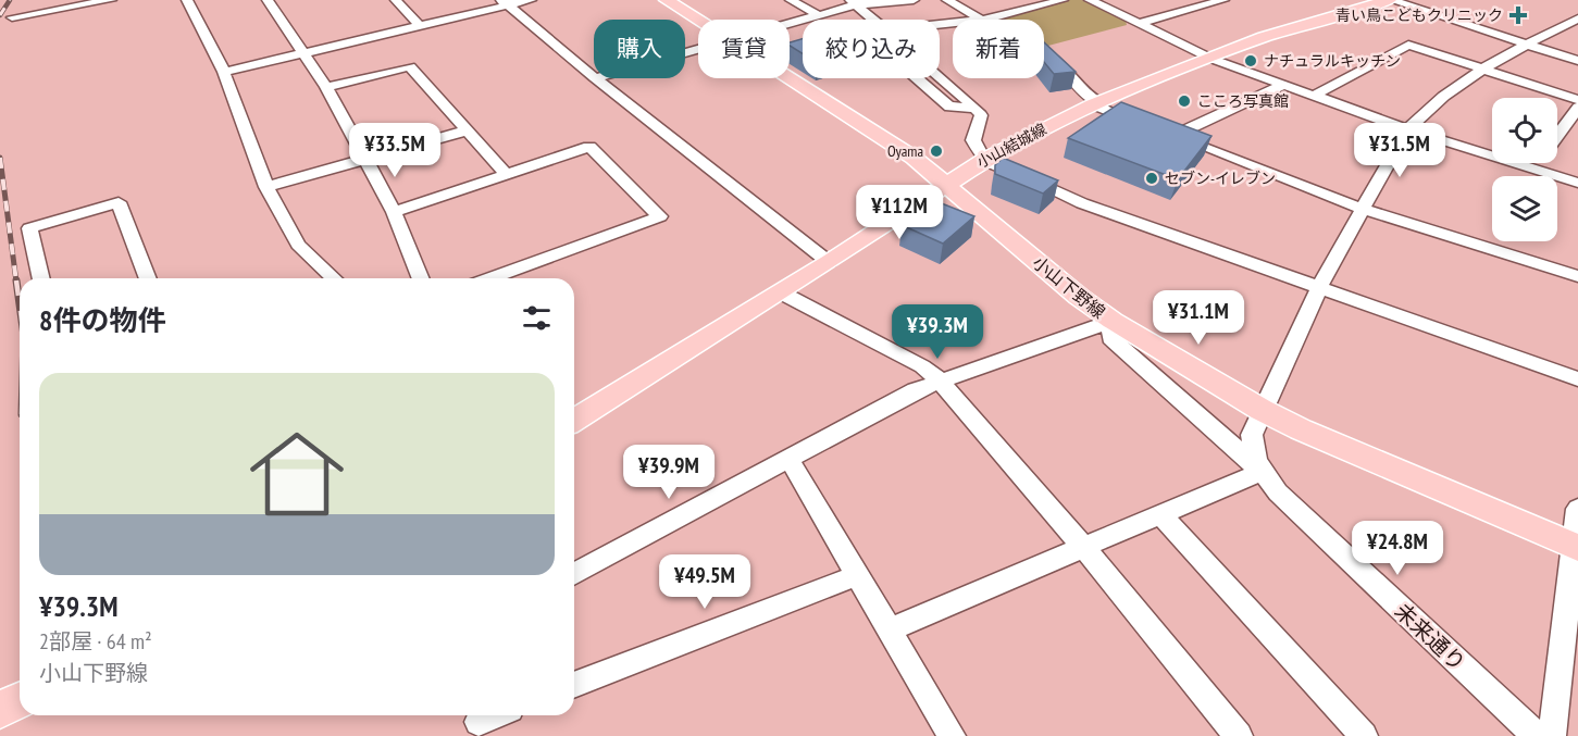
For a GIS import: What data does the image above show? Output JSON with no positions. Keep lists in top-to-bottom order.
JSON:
{
  "streets": {
    "main road": ["小山結城線", "小山下野線"],
    "street": ["未来通り"]
  },
  "crossings": [
    ["小山結城線", "小山下野線"],
    ["小山下野線", "未来通り"]
  ],
  "places": {
    "health": ["青い鳥こどもクリニック"],
    "other": [
      "ナチュラルキッチン",
      "こころ写真館",
      "Oyama",
      "セブン-イレブン"
    ]
  },
  "page": {
    "chip": [
      "購入",
      "賃貸",
      "絞り込み",
      "新着"
    ],
    "price": [
      "¥33.5M",
      "¥31.5M",
      "¥112M",
      "¥31.1M",
      "¥39.3M",
      "¥39.9M",
      "¥24.8M",
      "¥49.5M"
    ],
    "heading": "8件の物件",
    "list": [
      {
        "name": "¥39.3M",
        "note": "2部屋 · 64 m² · 小山下野線"
      }
    ]
  }
}
